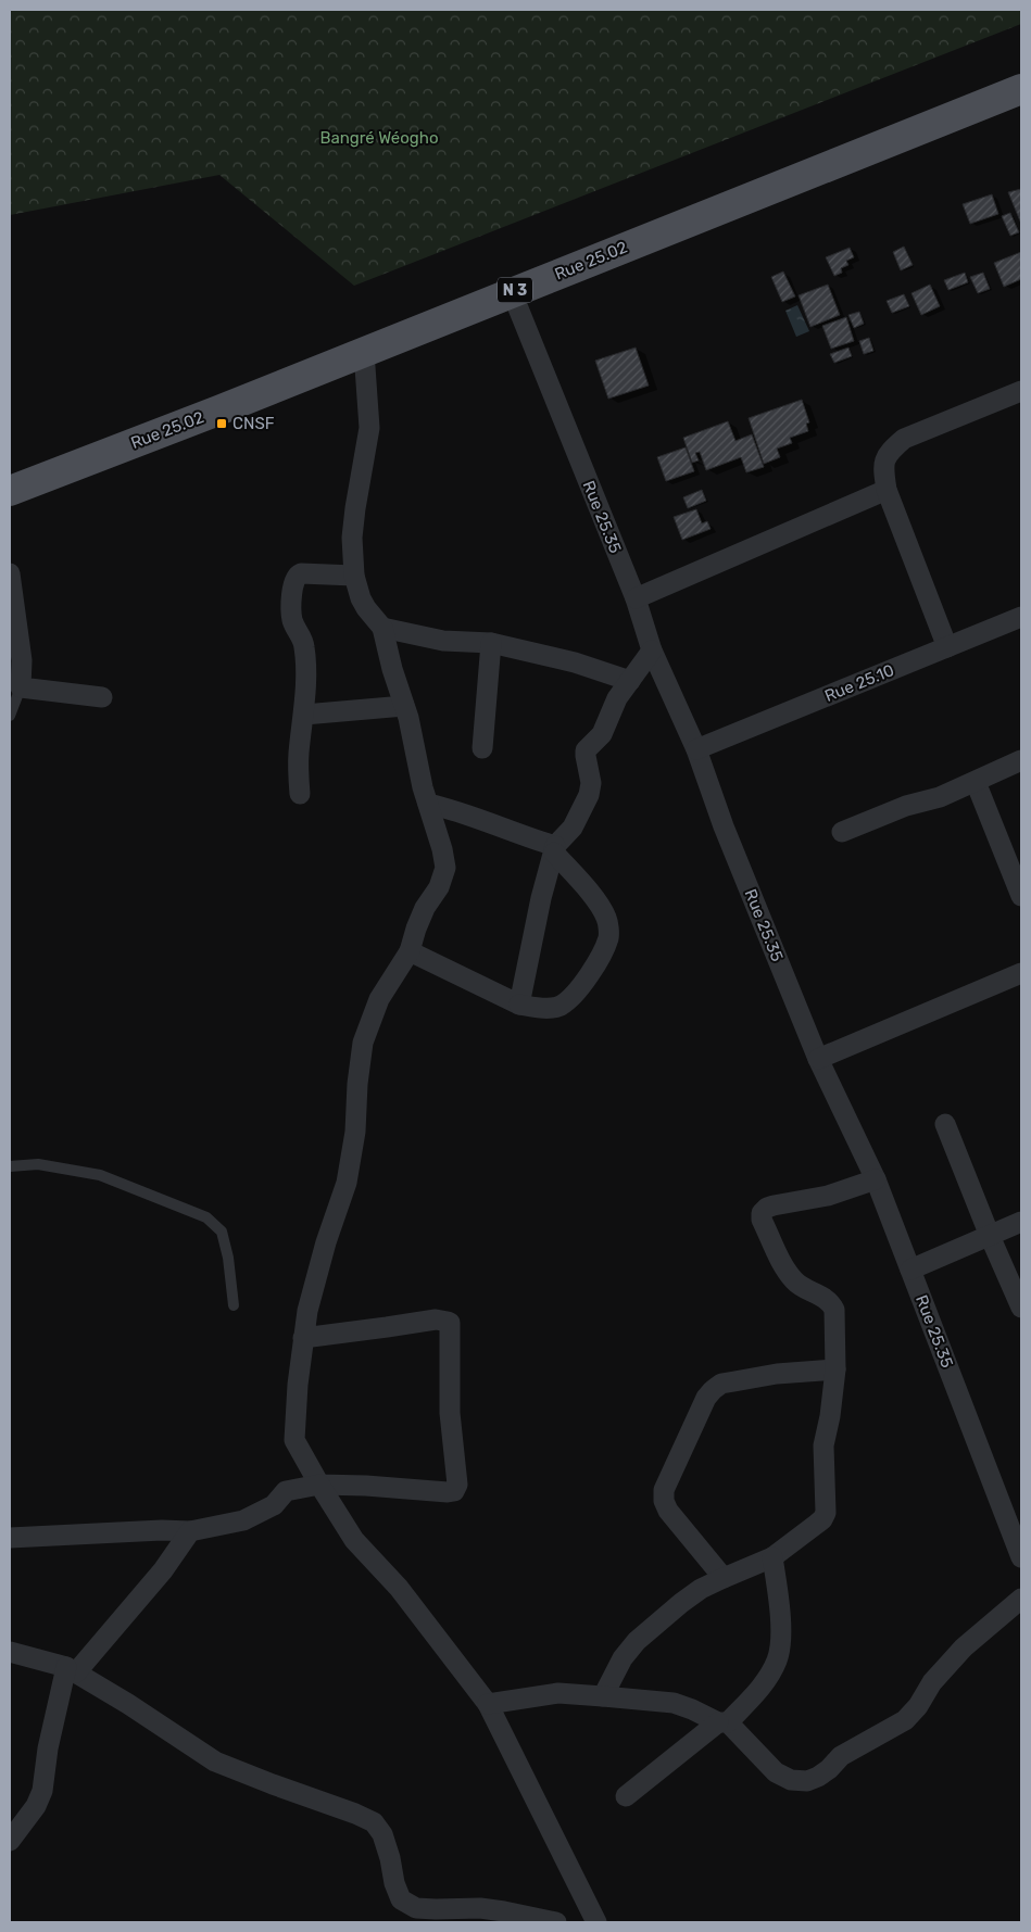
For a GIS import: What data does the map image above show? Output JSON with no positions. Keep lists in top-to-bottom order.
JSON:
{
  "streets": {
    "main road": ["Rue 25.02", "N 3"],
    "street": ["Rue 25.35", "Rue 25.10"]
  },
  "crossings": [
    ["Rue 25.02", "Rue 25.35"],
    ["Rue 25.35", "Rue 25.10"]
  ],
  "parks": ["Bangré Wéogho"],
  "places": {
    "transit": ["CNSF"]
  }
}
